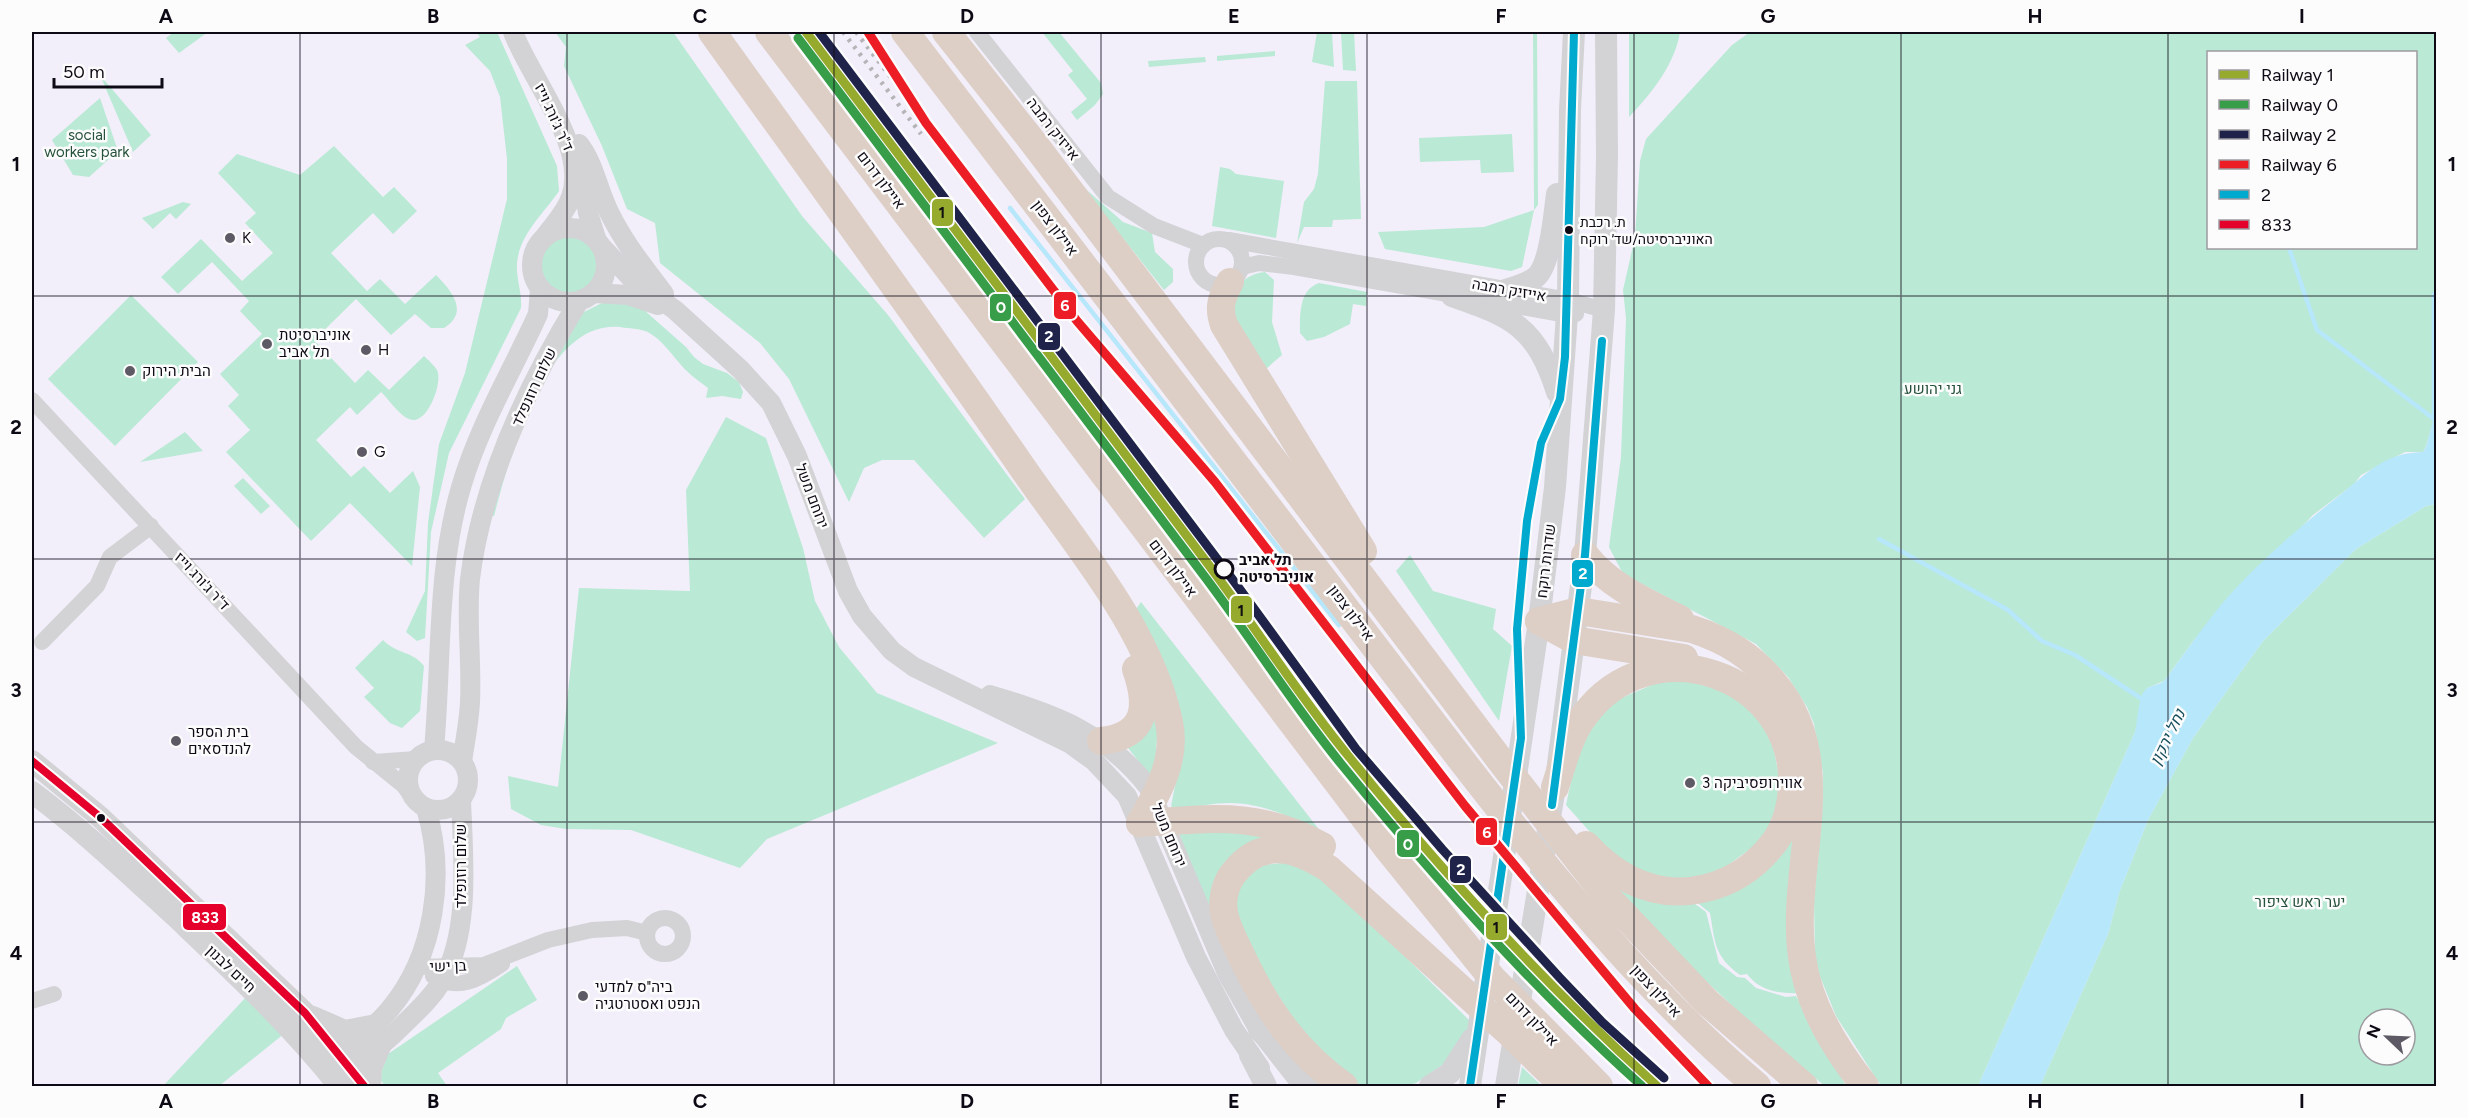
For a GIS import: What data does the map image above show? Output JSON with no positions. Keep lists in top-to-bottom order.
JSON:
{
  "streets": {
    "highway": ["איילון דרום", "איילון צפון"],
    "main road": ["שדרות רוקח", "חיים לבנון"],
    "street": [
      "ד\"ר ג'ורג וייז",
      "אייזיק רמבה",
      "שלום רוזנפלד",
      "ירוחם משל",
      "בן ישי"
    ]
  },
  "crossings": [
    ["ד\"ר ג'ורג וייז", "שלום רוזנפלד"],
    ["ד\"ר ג'ורג וייז", "ירוחם משל"],
    ["אייזיק רמבה", "שדרות רוקח"],
    ["שלום רוזנפלד", "ירוחם משל"],
    ["שלום רוזנפלד", "בן ישי"],
    ["שלום רוזנפלד", "חיים לבנון"]
  ],
  "water": ["נחל ירקון"],
  "parks": ["social workers park", "גני יהושע", "יער ראש ציפור"],
  "places": [
    "ת. רכבת האוניברסיטה/שד׳ רוקח",
    "K",
    "אוניברסיטת תל אביב",
    "H",
    "הבית הירוק",
    "G",
    "תל אביב אוניברסיטה",
    "בית הספר להנדסאים",
    "אווירופסיביקה 3",
    "ביה\"ס למדעי הנפט ואסטרטגיה"
  ],
  "lines": [
    "rail line 1",
    "rail line 2",
    "rail line 6",
    "transit line 2",
    "rail line 0",
    "transit line 833"
  ],
  "legend": [
    "Railway 1",
    "Railway 0",
    "Railway 2",
    "Railway 6",
    "2",
    "833"
  ],
  "scale_bar": "50 m",
  "north": "top left",
  "grid": {
    "columns": [
      "A",
      "B",
      "C",
      "D",
      "E",
      "F",
      "G",
      "H",
      "I"
    ],
    "rows": [
      "1",
      "2",
      "3",
      "4"
    ]
  }
}
